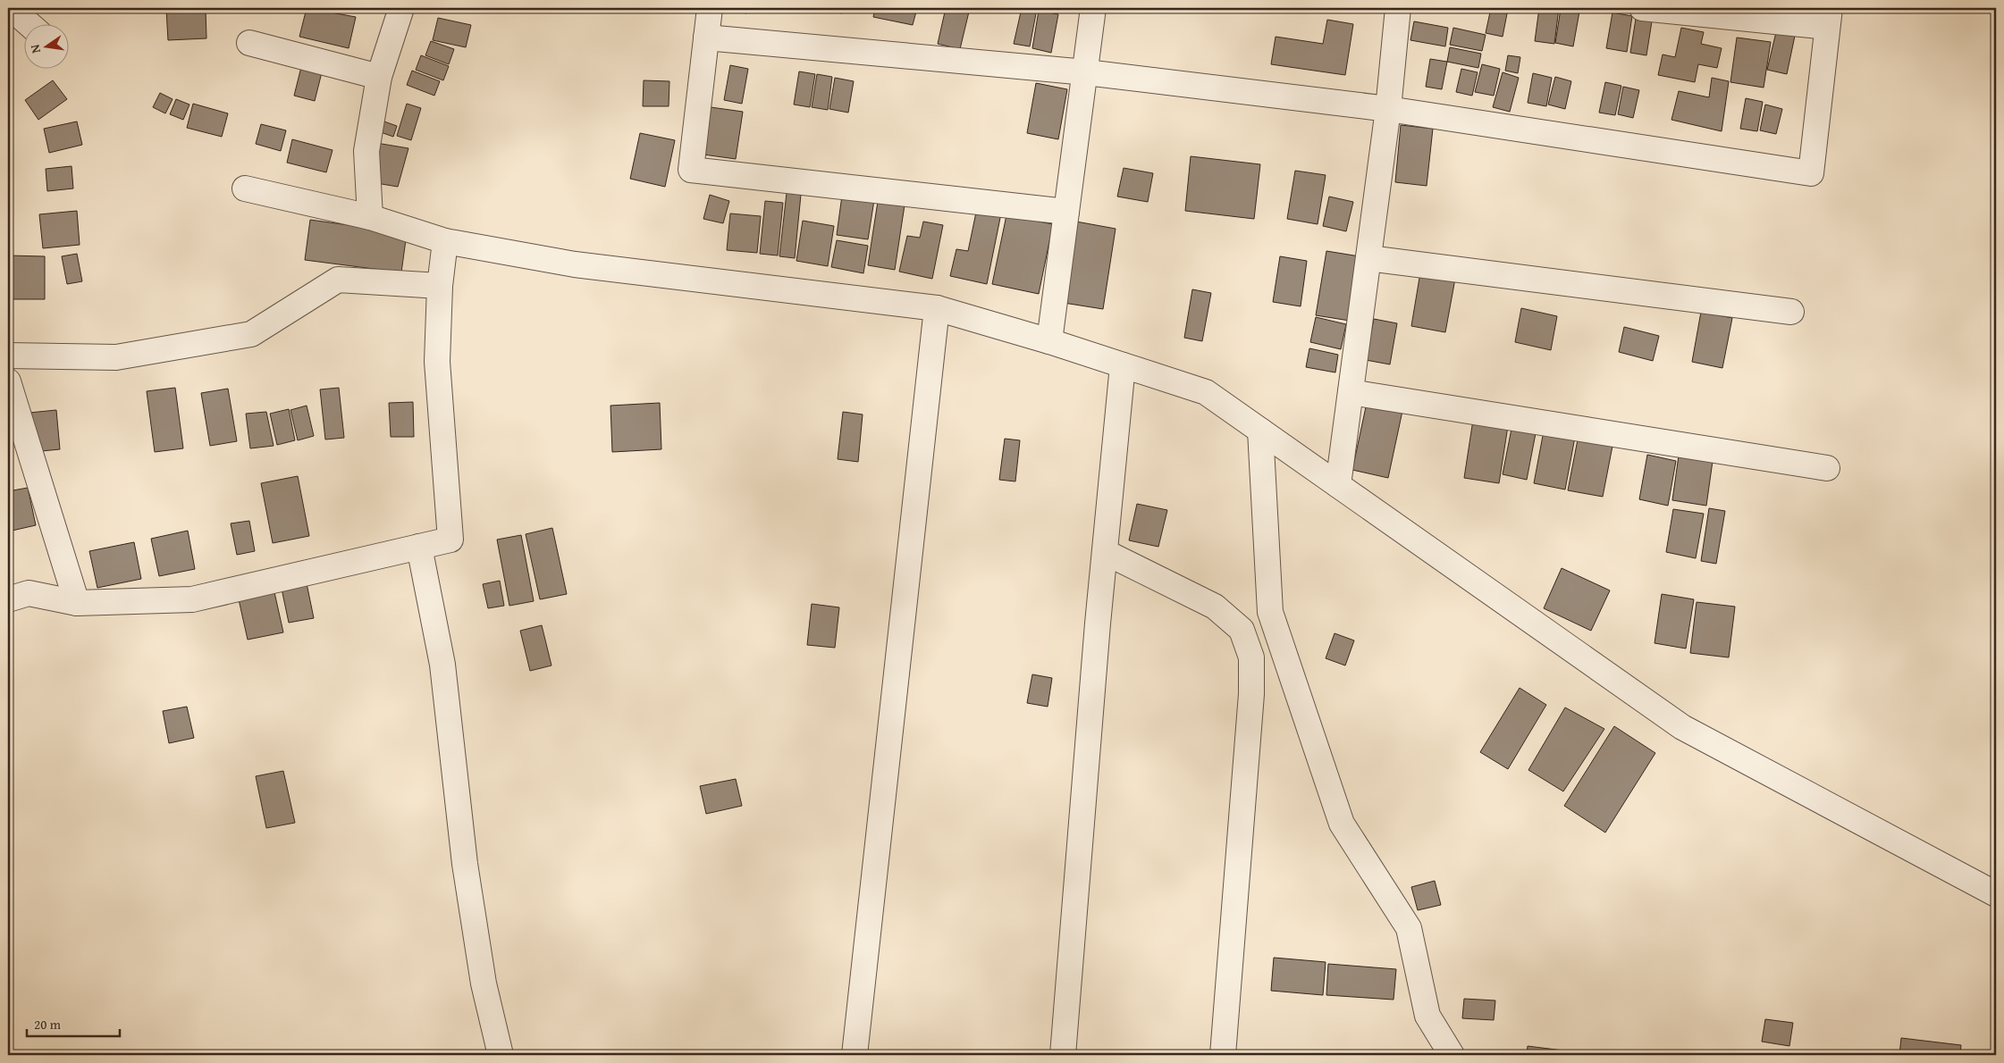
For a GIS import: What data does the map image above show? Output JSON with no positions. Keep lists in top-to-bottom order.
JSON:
{
  "scale_bar": "20 m",
  "north": "left"
}
